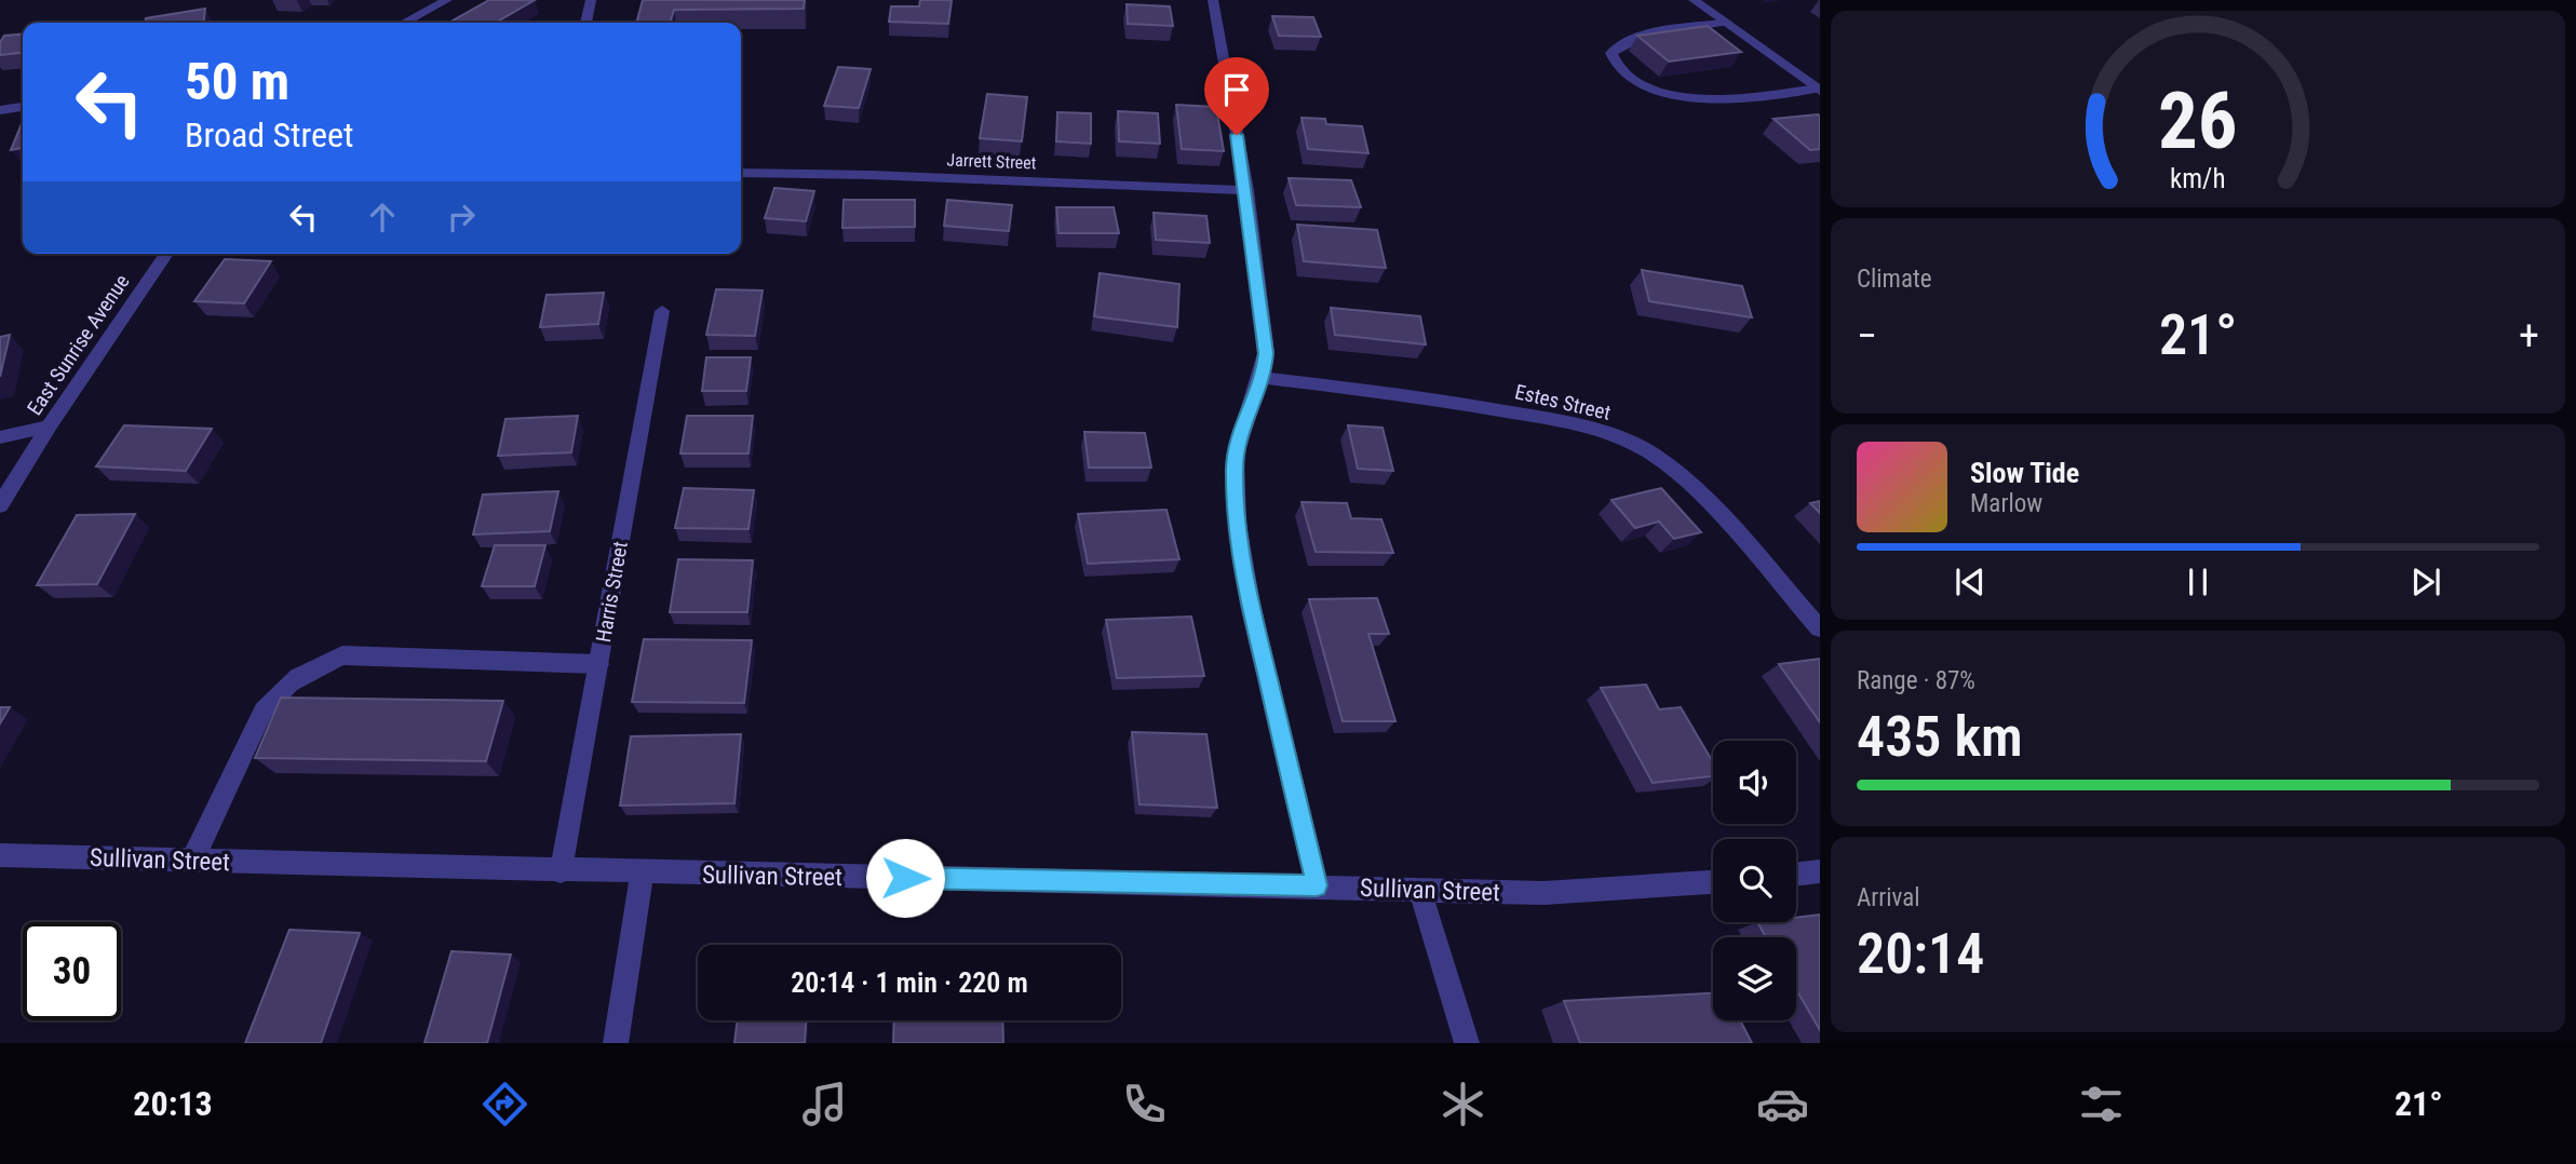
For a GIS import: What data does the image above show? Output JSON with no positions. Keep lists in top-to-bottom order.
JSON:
{
  "streets": {
    "street": [
      "Jarrett Street",
      "East Sunrise Avenue",
      "Estes Street",
      "Harris Street",
      "Sullivan Street"
    ]
  },
  "crossings": [
    ["Harris Street", "Sullivan Street"]
  ],
  "page": {
    "turn": ["50 m", "Broad Street"],
    "tile": [
      "Climate",
      ["Range · 87%", "435 km"],
      ["Arrival", "20:14"]
    ],
    "heat": ["−", "21°", "+"],
    "song": ["Slow Tide", "Marlow"],
    "limit": "30",
    "trip": "20:14 · 1 min · 220 m",
    "tabs": ["20:13", "21°"],
    "gauge": ["26", "km/h"]
  }
}
